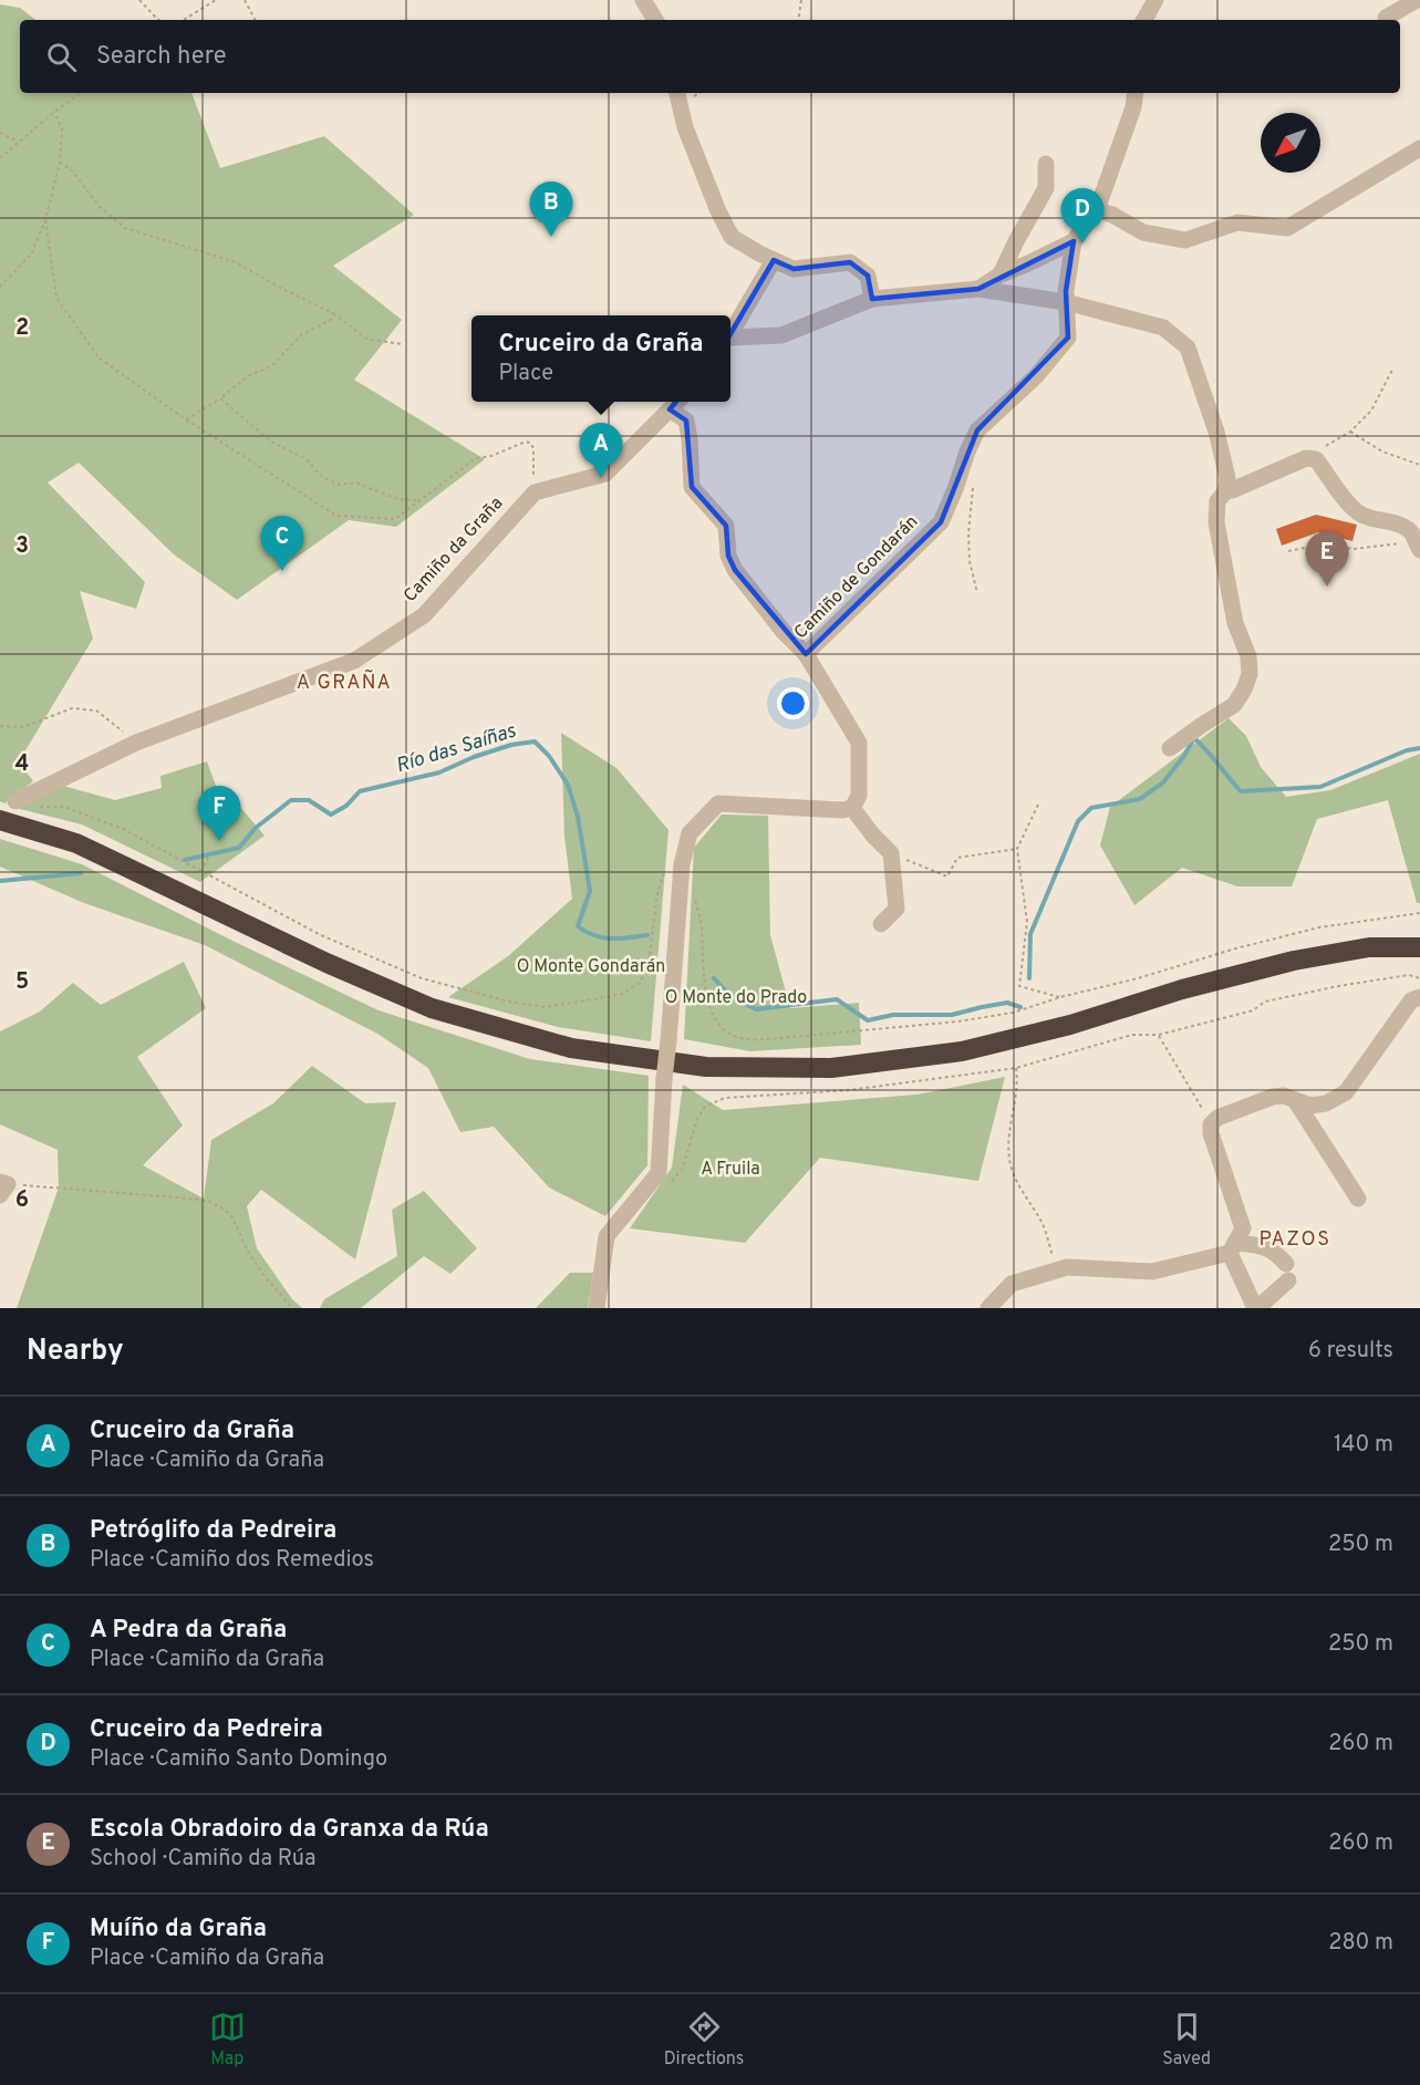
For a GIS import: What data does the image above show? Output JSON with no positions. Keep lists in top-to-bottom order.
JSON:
{
  "streets": {
    "street": ["Camiño da Graña", "Camiño de Gondarán"]
  },
  "districts": ["A GRAÑA", "PAZOS"],
  "water": ["Río das Saíñas"],
  "parks": ["O Monte Gondarán", "O Monte do Prado", "A Fruila"],
  "north": "bottom left",
  "page": {
    "search": "Search here",
    "pins": [
      "B",
      "D",
      "A",
      "C",
      "E",
      "F"
    ],
    "popup": ["Cruceiro da Graña", "Place"],
    "heading": ["Nearby", "6 results"],
    "list": [
      {
        "mark": "A",
        "name": "Cruceiro da Graña",
        "note": "Place · Camiño da Graña",
        "value": "140 m"
      },
      {
        "mark": "B",
        "name": "Petróglifo da Pedreira",
        "note": "Place · Camiño dos Remedios",
        "value": "250 m"
      },
      {
        "mark": "C",
        "name": "A Pedra da Graña",
        "note": "Place · Camiño da Graña",
        "value": "250 m"
      },
      {
        "mark": "D",
        "name": "Cruceiro da Pedreira",
        "note": "Place · Camiño Santo Domingo",
        "value": "260 m"
      },
      {
        "mark": "E",
        "name": "Escola Obradoiro da Granxa da Rúa",
        "note": "School · Camiño da Rúa",
        "value": "260 m"
      },
      {
        "mark": "F",
        "name": "Muíño da Graña",
        "note": "Place · Camiño da Graña",
        "value": "280 m"
      }
    ],
    "nav": ["Map", "Directions", "Saved"]
  },
  "grid": {
    "rows": [
      "2",
      "3",
      "4",
      "5",
      "6"
    ]
  }
}
